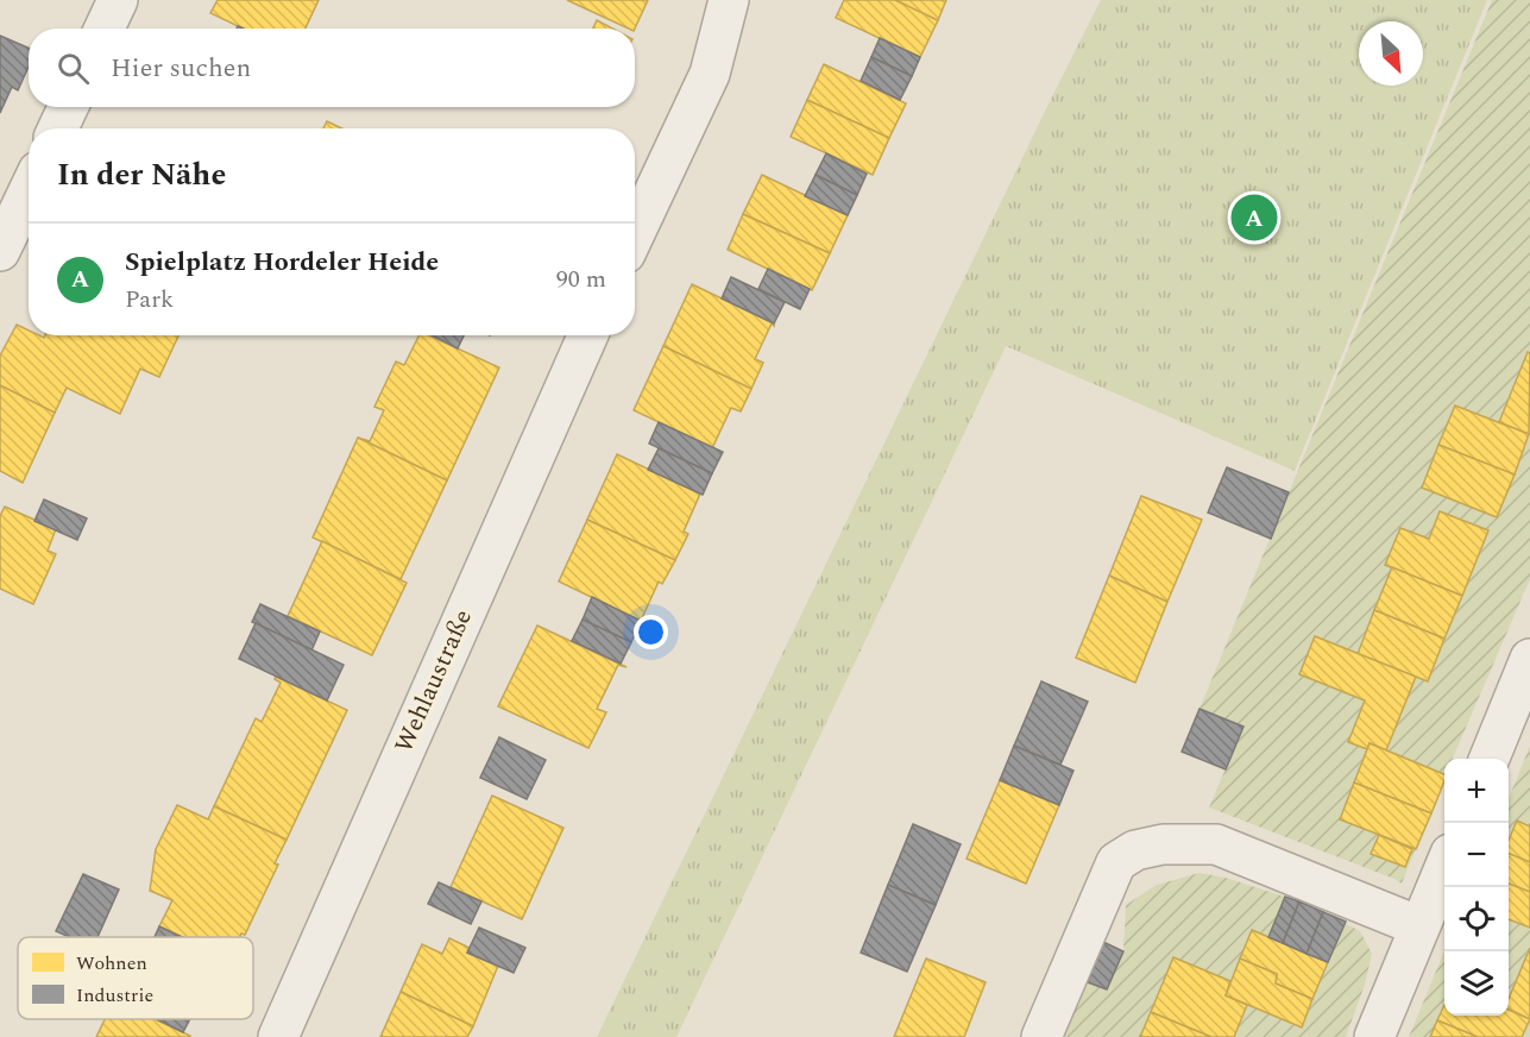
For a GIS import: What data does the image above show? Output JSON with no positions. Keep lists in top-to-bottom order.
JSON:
{
  "streets": {
    "street": ["Wehlaustraße"]
  },
  "legend": ["Wohnen", "Industrie"],
  "north": "bottom right",
  "page": {
    "search": "Hier suchen",
    "heading": "In der Nähe",
    "pins": "A",
    "list": [
      {
        "mark": "A",
        "name": "Spielplatz Hordeler Heide",
        "note": "Park",
        "value": "90 m"
      }
    ],
    "map_buttons": ["+", "−"]
  }
}
